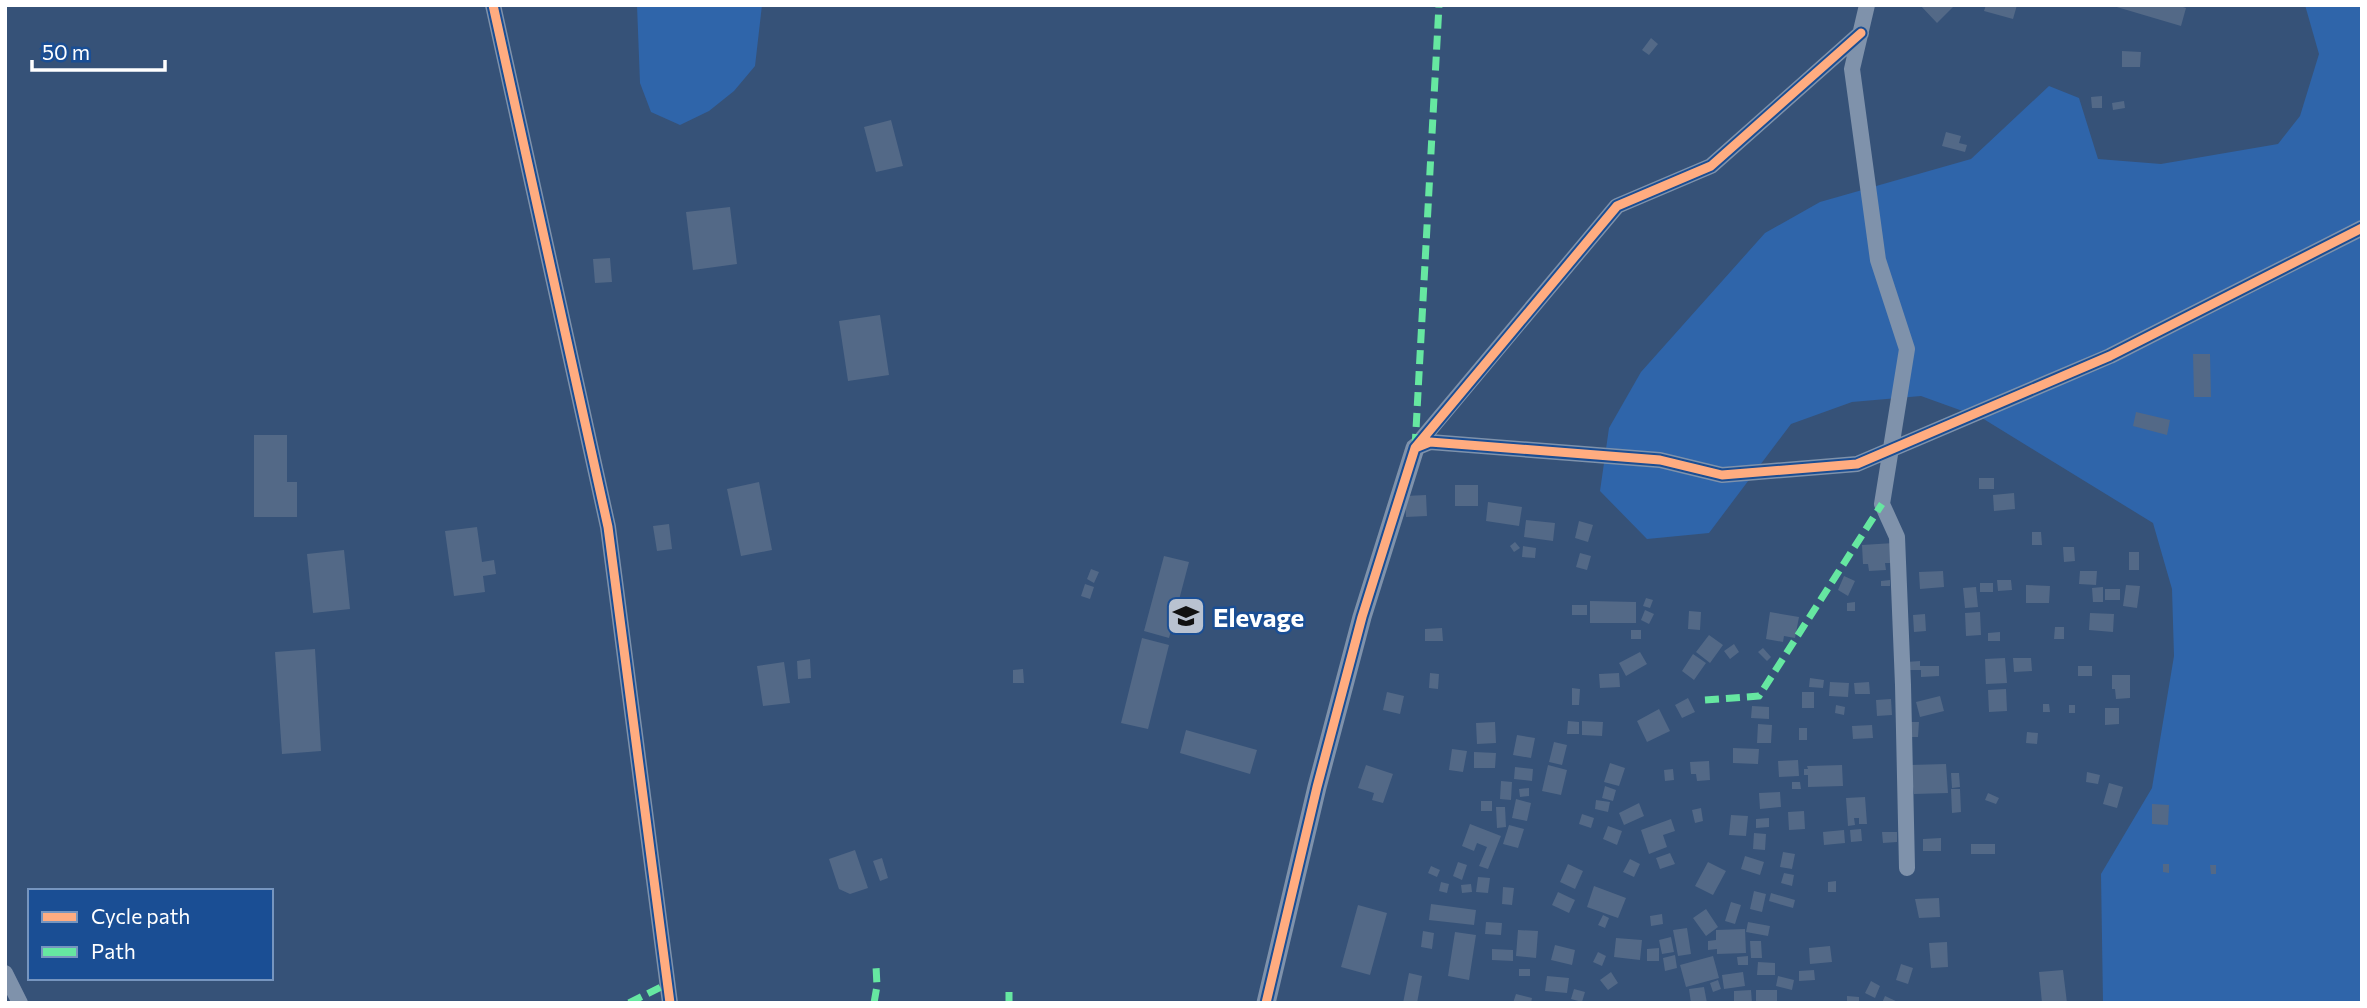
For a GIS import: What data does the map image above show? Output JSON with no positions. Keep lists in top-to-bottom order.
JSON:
{
  "places": {
    "school or university": ["Elevage"]
  },
  "legend": ["Cycle path", "Path"],
  "scale_bar": "50 m"
}
